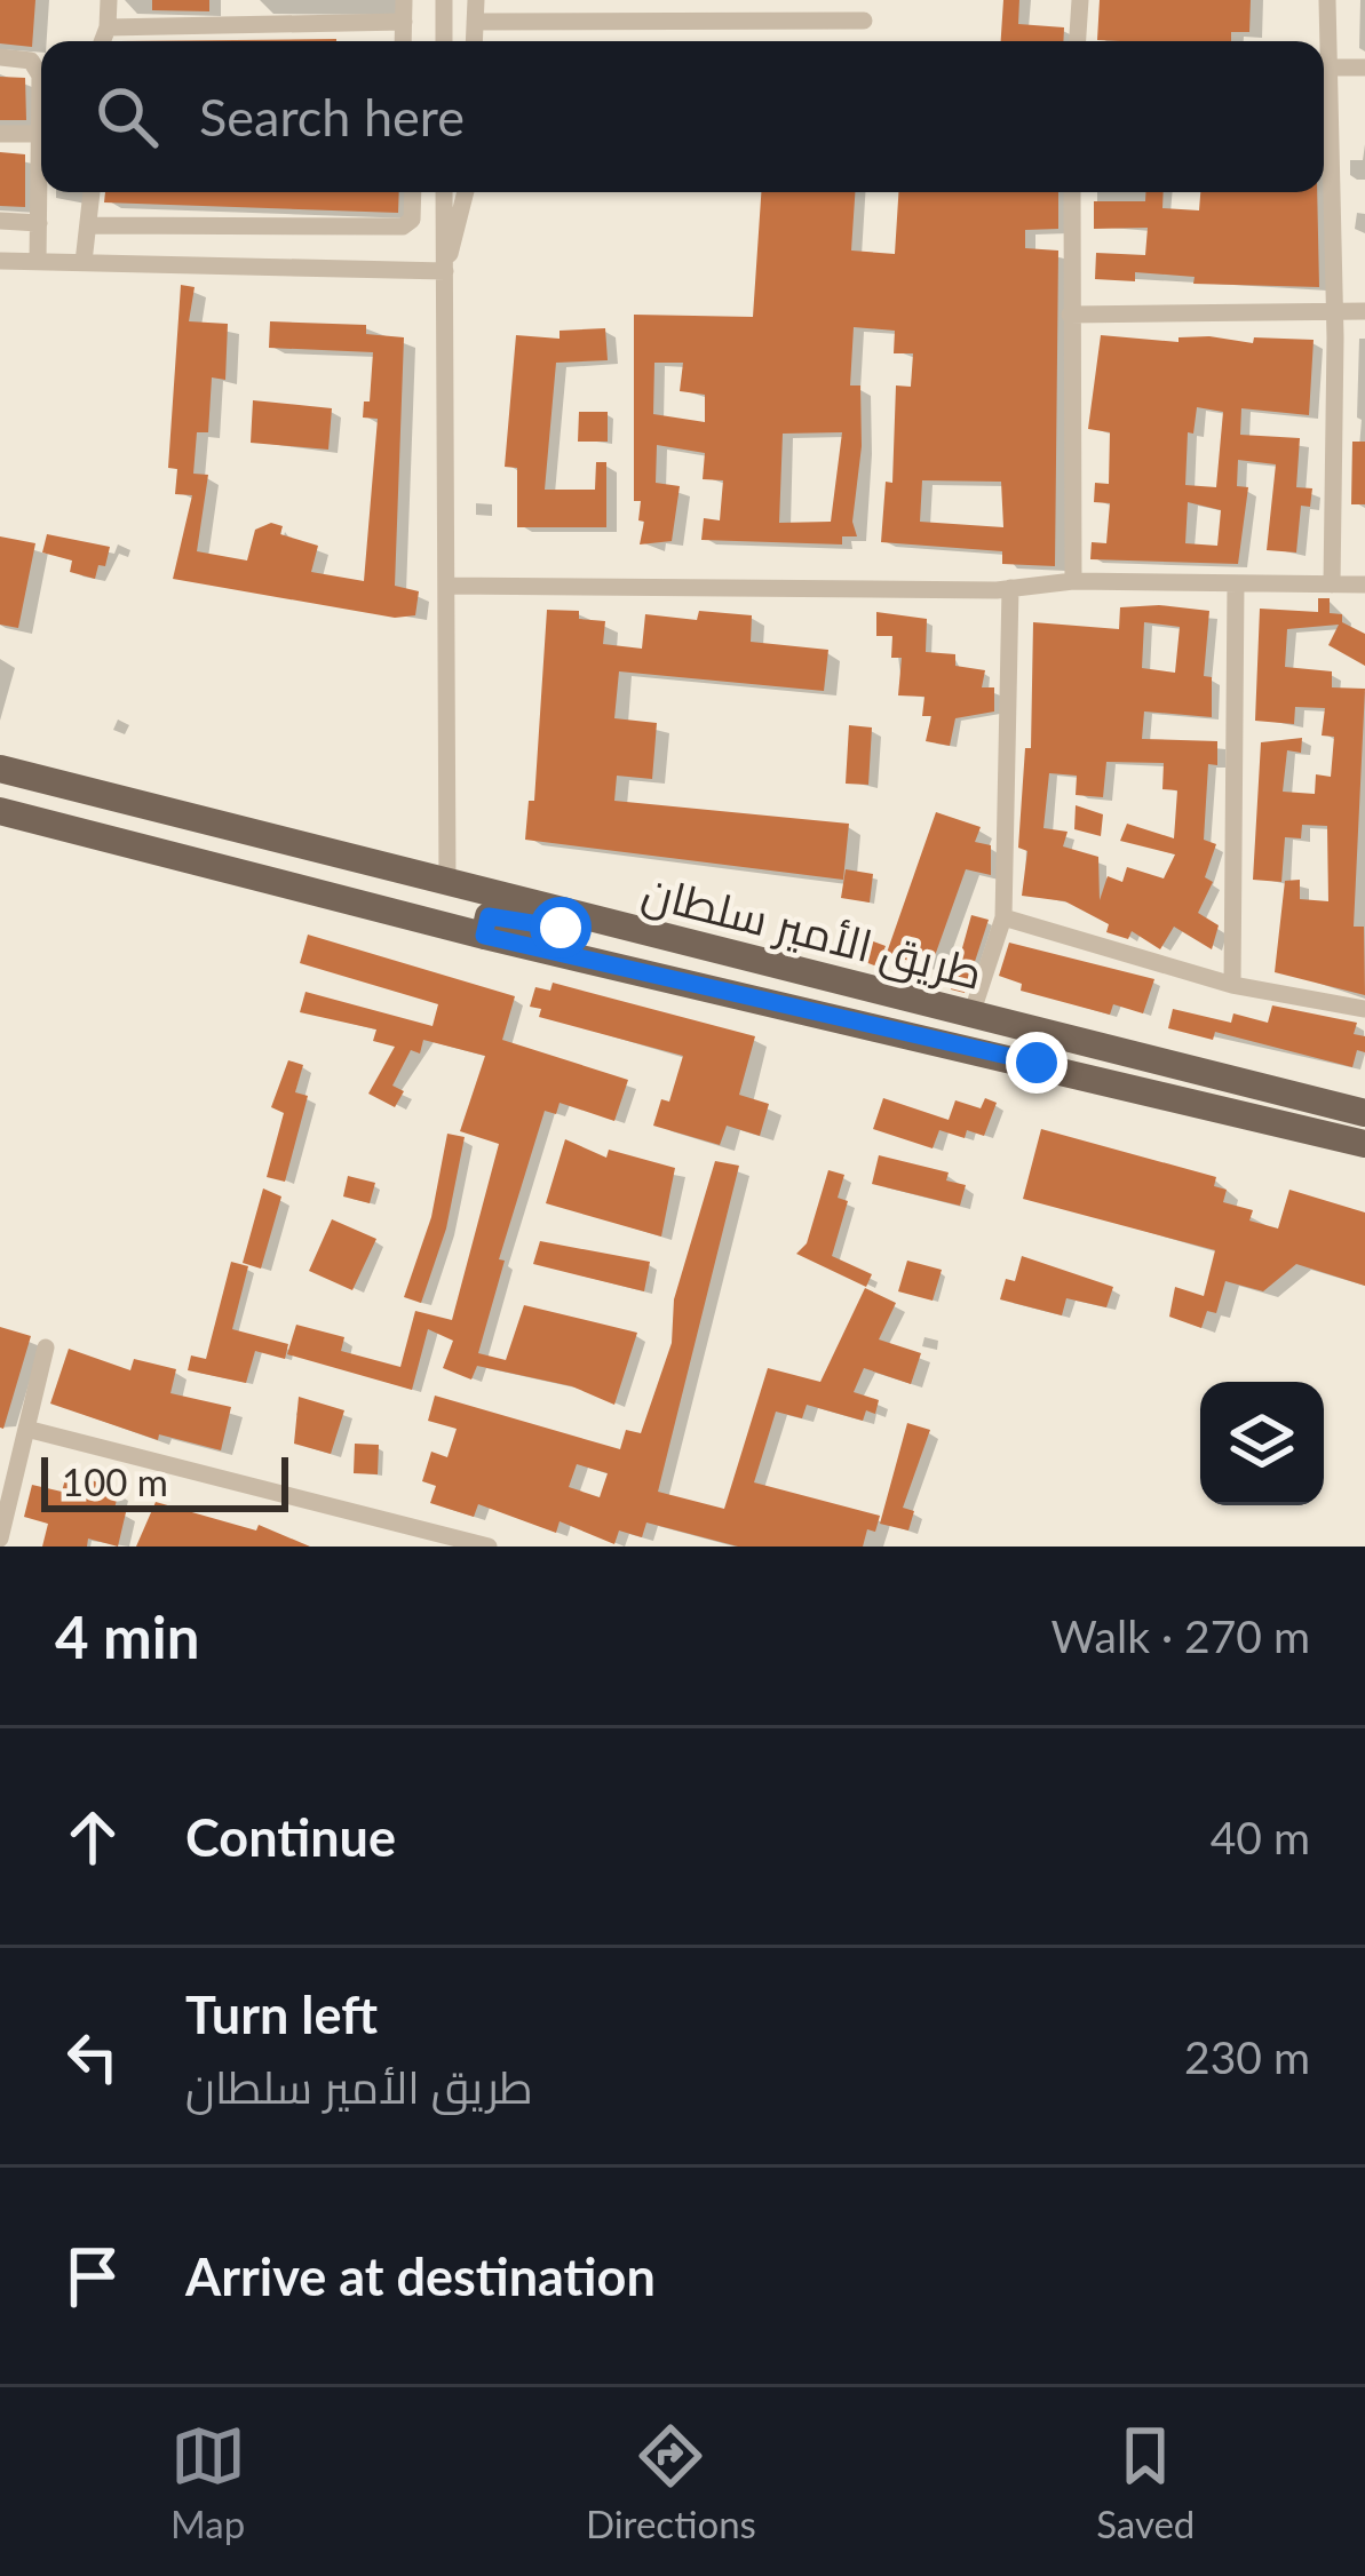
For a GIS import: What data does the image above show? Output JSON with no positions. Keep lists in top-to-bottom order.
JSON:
{
  "streets": {
    "main road": ["طريق الأمير سلطان"]
  },
  "scale_bar": "100 m",
  "page": {
    "search": "Search here",
    "scale": "100 m",
    "heading": ["4 min", "Walk · 270 m"],
    "list": [
      ["Continue", "40 m"],
      ["Turn left", "طريق الأمير سلطان", "230 m"],
      "Arrive at destination"
    ],
    "nav": ["Map", "Directions", "Saved"]
  }
}
